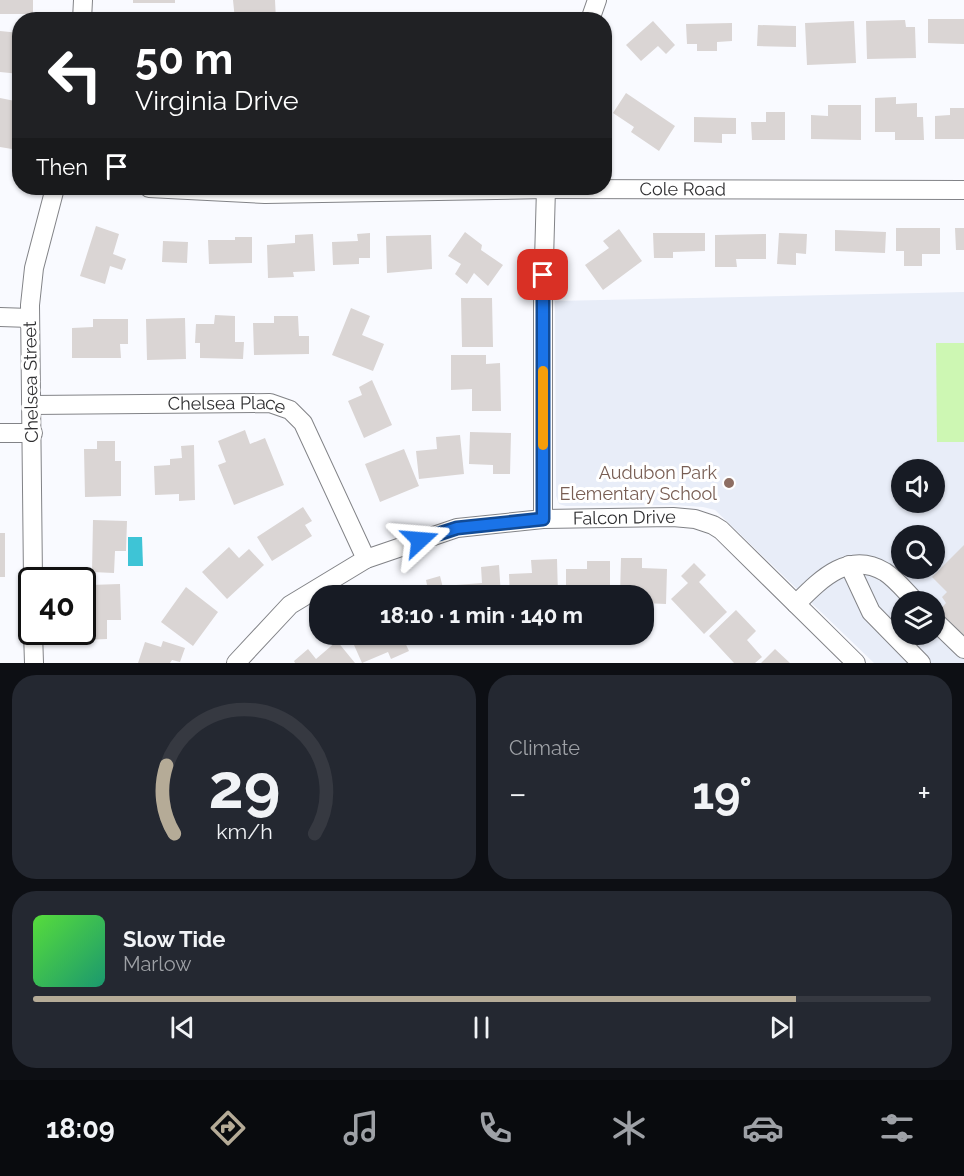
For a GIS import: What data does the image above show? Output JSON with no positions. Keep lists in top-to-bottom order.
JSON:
{
  "streets": {
    "street": [
      "Cole Road",
      "Chelsea Street",
      "Chelsea Place",
      "Falcon Drive"
    ]
  },
  "crossings": [
    ["Chelsea Street", "Chelsea Place"],
    ["Chelsea Place", "Falcon Drive"]
  ],
  "places": ["Audubon Park Elementary School"],
  "page": {
    "turn": ["50 m", "Virginia Drive"],
    "then": "Then",
    "limit": "40",
    "trip": "18:10 · 1 min · 140 m",
    "tile": "Climate",
    "heat": ["−", "19°", "+"],
    "song": ["Slow Tide", "Marlow"],
    "tabs": "18:09",
    "gauge": ["29", "km/h"]
  }
}
